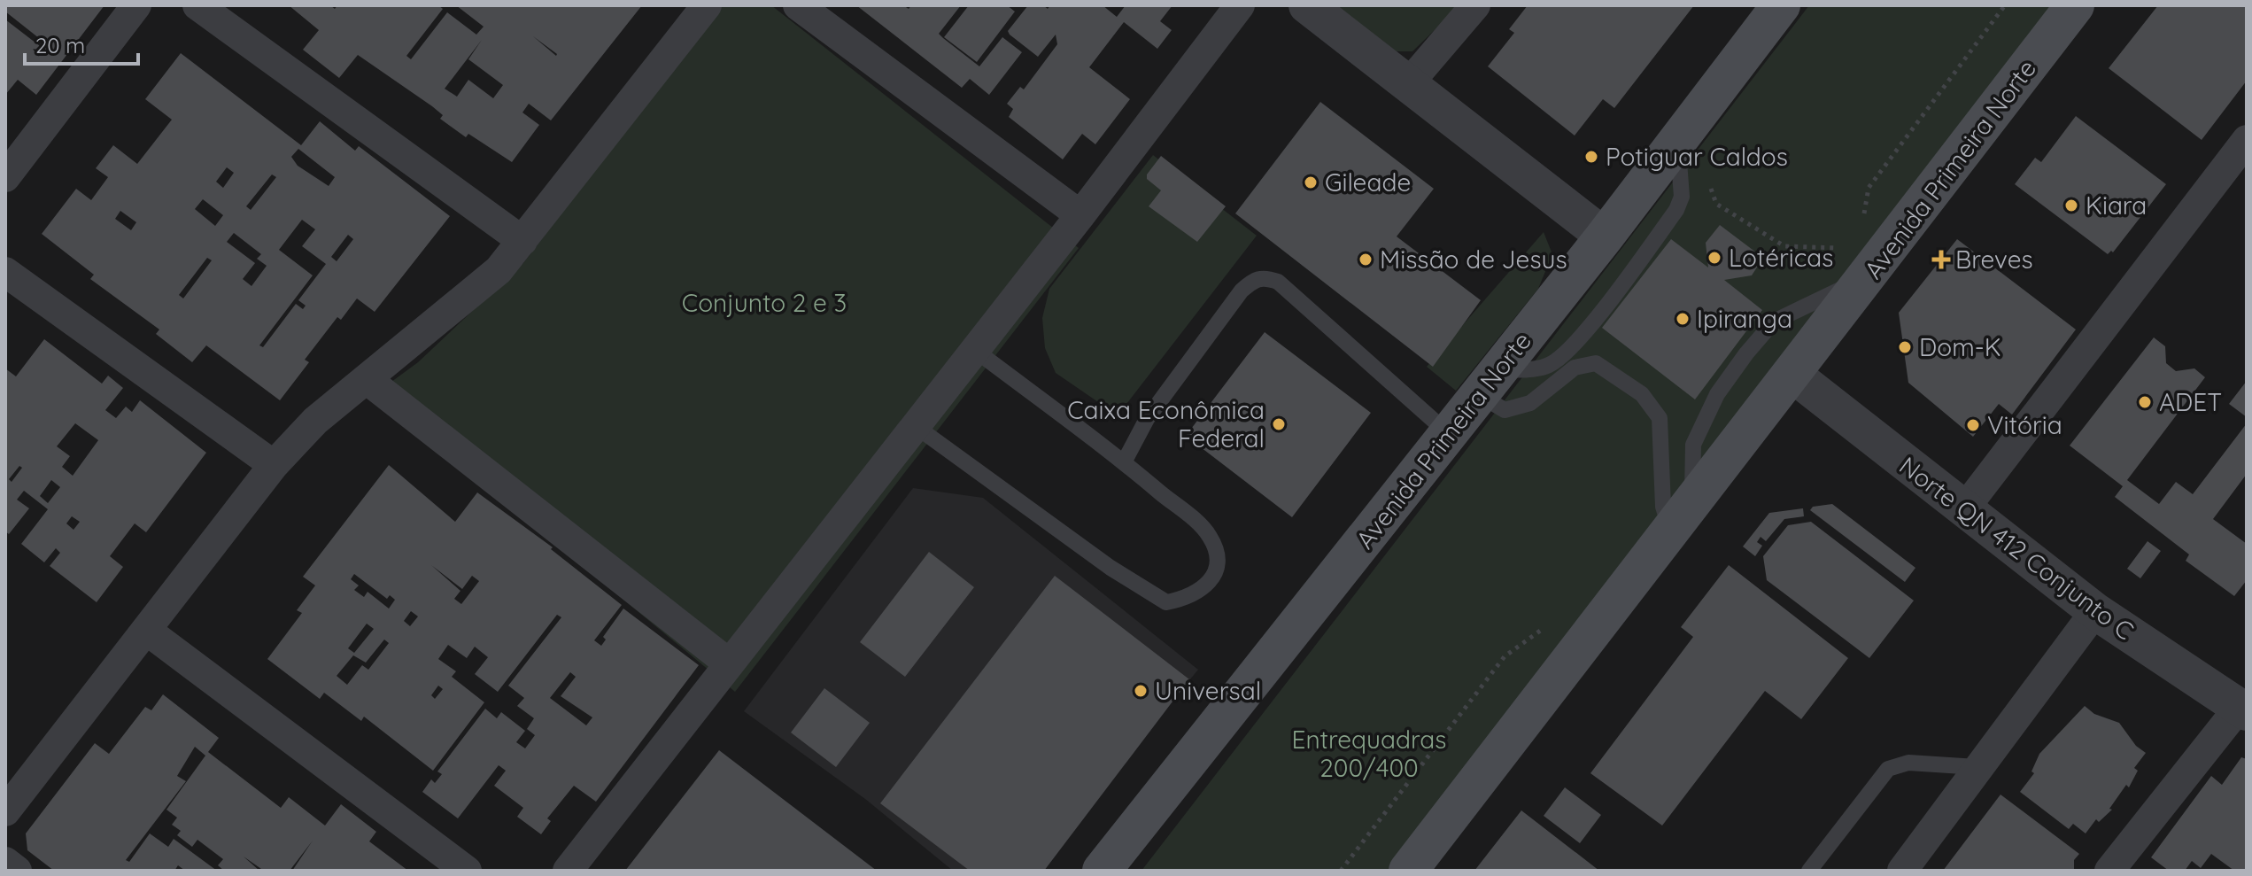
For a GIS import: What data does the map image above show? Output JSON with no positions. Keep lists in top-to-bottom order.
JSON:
{
  "streets": {
    "main road": ["Avenida Primeira Norte"],
    "street": ["Norte QN 412 Conjunto C"]
  },
  "crossings": [
    ["Avenida Primeira Norte", "Norte QN 412 Conjunto C"]
  ],
  "parks": ["Conjunto 2 e 3", "Entrequadras 200/400"],
  "places": {
    "other": [
      "Potiguar Caldos",
      "Gileade",
      "Kiara",
      "Lotéricas",
      "Missão de Jesus",
      "Ipiranga",
      "Dom-K",
      "ADET",
      "Caixa Econômica Federal",
      "Vitória",
      "Universal"
    ],
    "health": ["Breves"]
  },
  "scale_bar": "20 m"
}
